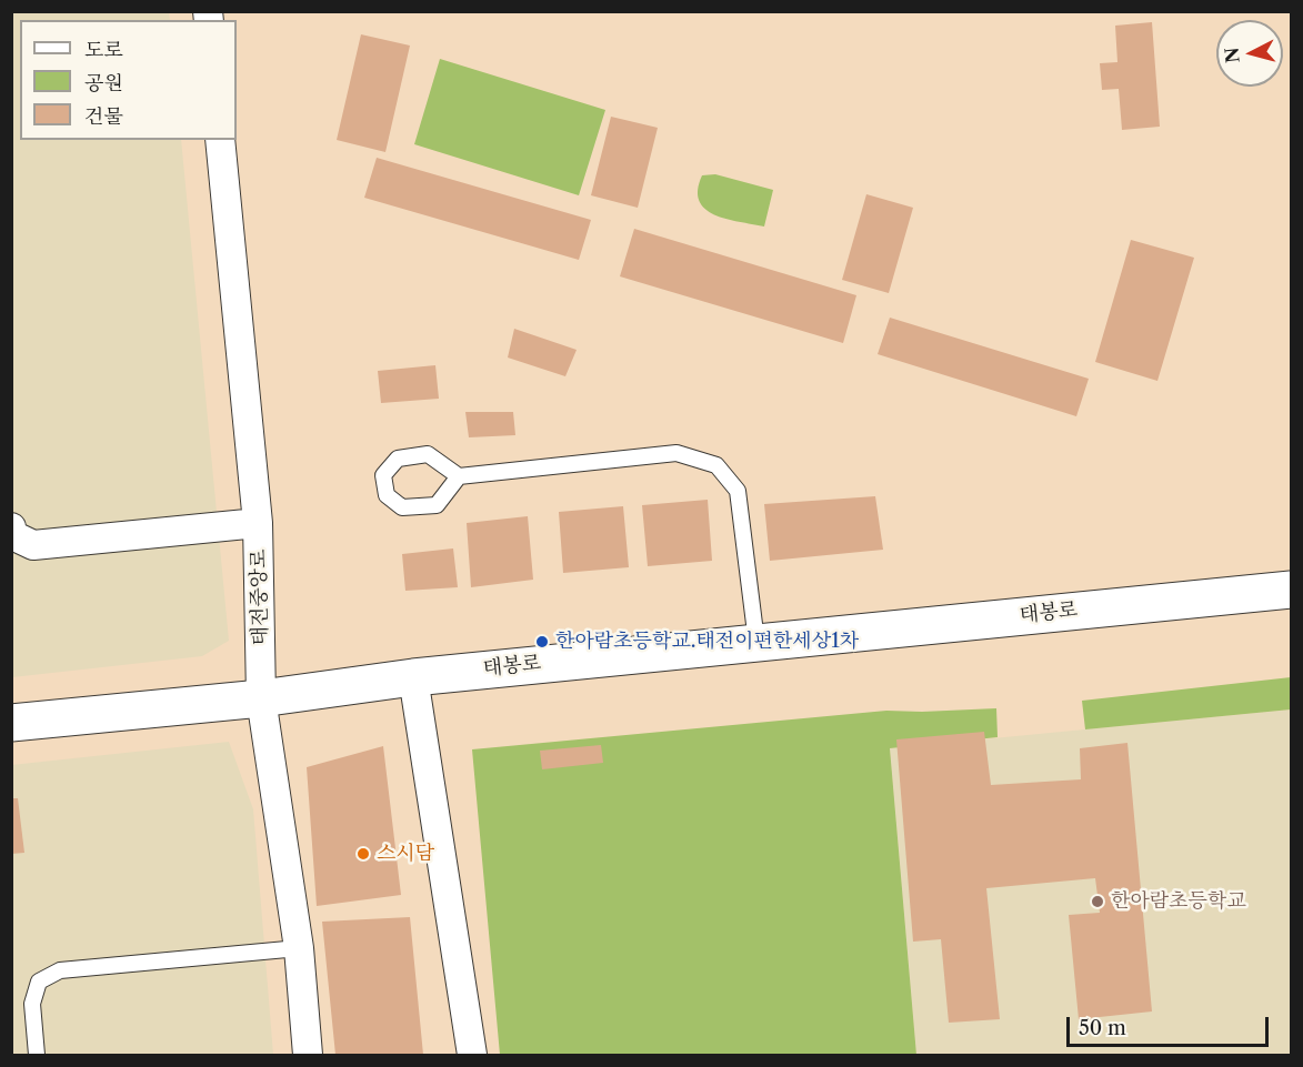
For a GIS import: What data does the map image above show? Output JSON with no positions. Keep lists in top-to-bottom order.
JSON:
{
  "streets": {
    "street": ["태전중앙로", "태봉로"]
  },
  "crossings": [
    ["태전중앙로", "태봉로"]
  ],
  "places": ["한아람초등학교.태전이편한세상1차", "스시담", "한아람초등학교"],
  "legend": ["도로", "공원", "건물"],
  "scale_bar": "50 m",
  "north": "left"
}
